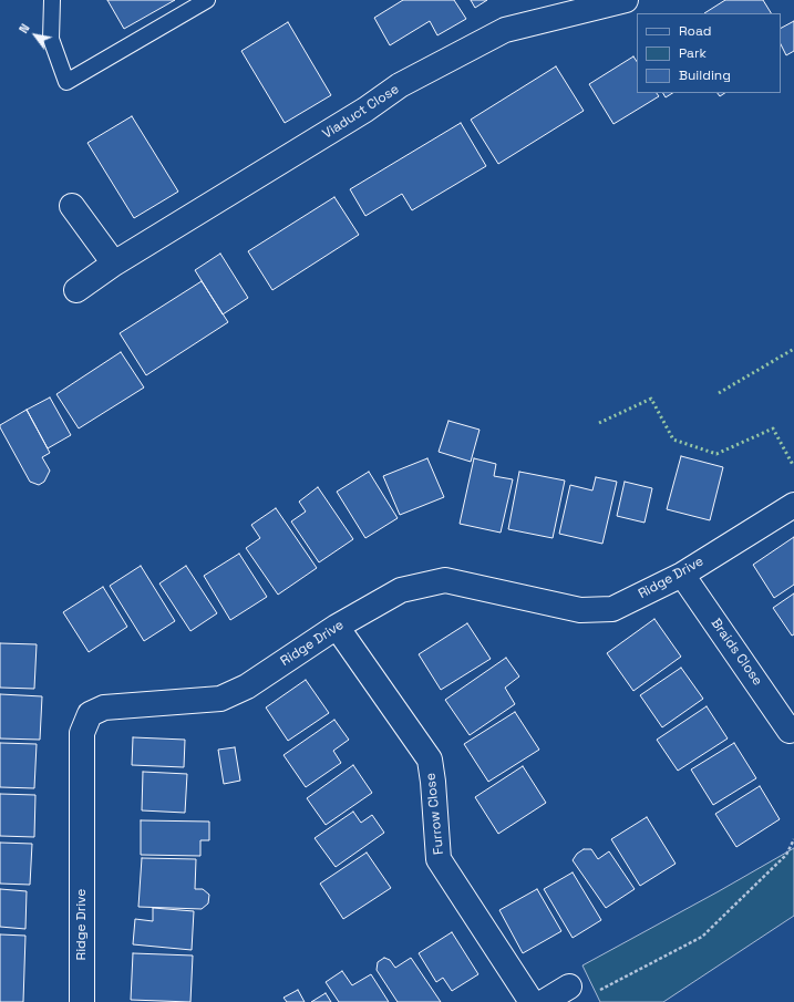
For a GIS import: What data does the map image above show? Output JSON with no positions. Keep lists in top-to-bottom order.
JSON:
{
  "streets": {
    "street": [
      "Viaduct Close",
      "Ridge Drive",
      "Braids Close",
      "Furrow Close"
    ]
  },
  "crossings": [
    ["Ridge Drive", "Braids Close"],
    ["Ridge Drive", "Furrow Close"]
  ],
  "legend": ["Road", "Park", "Building"],
  "north": "top left"
}
